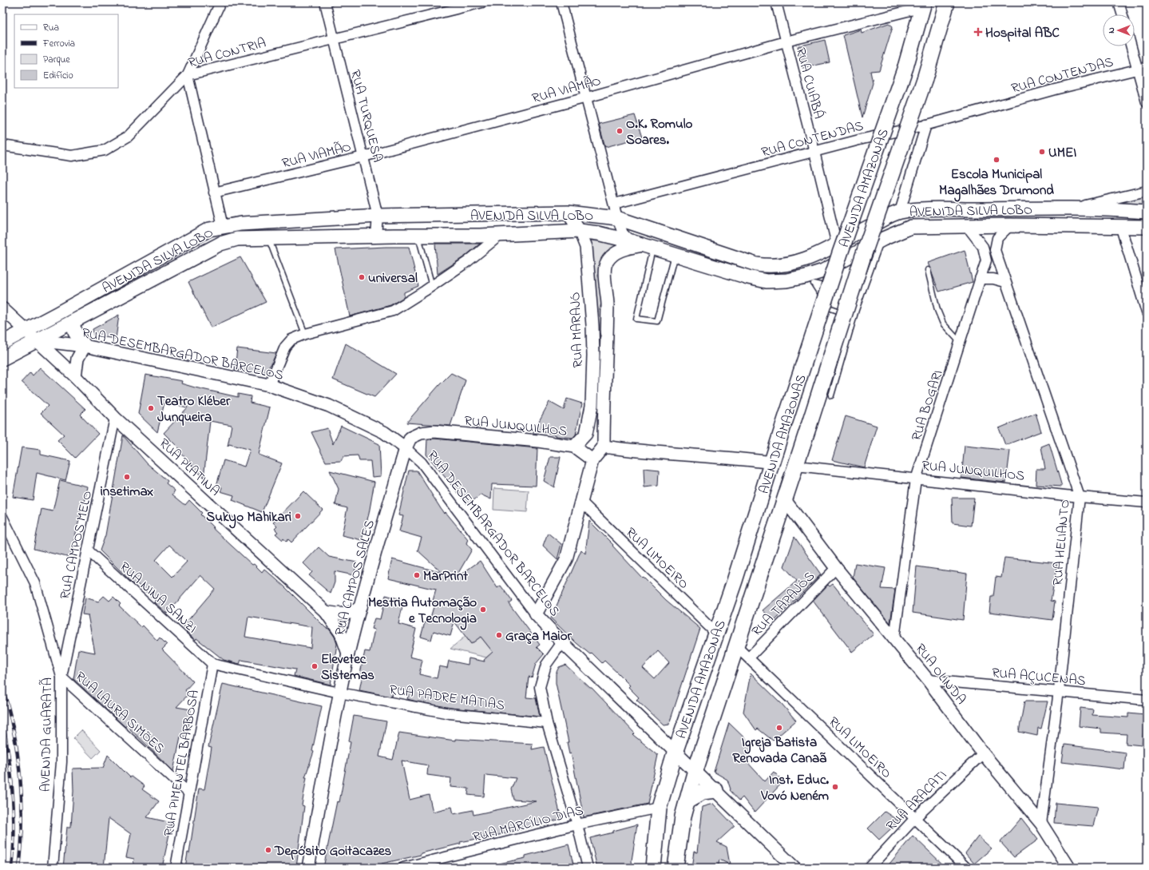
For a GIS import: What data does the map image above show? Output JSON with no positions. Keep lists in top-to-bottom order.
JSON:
{
  "streets": {
    "main road": ["AVENIDA AMAZONAS", "AVENIDA SILVA LOBO"],
    "street": [
      "RUA CONTRIA",
      "RUA CONTENDAS",
      "RUA CUIABÁ",
      "RUA VIAMÃO",
      "RUA TURQUESA",
      "RUA MARAJÓ",
      "RUA DESEMBARGADOR BARCELOS",
      "RUA BOGARI",
      "RUA JUNQUILHOS",
      "RUA PLATINA",
      "RUA HELIANTO",
      "RUA CAMPOS MELO",
      "RUA LIMOEIRO",
      "RUA CAMPOS SALES",
      "RUA NINA SANZI",
      "RUA TAPAJÓS",
      "RUA OLINDA",
      "RUA AÇUCENAS",
      "RUA PADRE MATIAS",
      "RUA LAURA SIMÕES",
      "AVENIDA GUARATÃ",
      "RUA PIMENTEL BARBOSA",
      "RUA ARACATI",
      "RUA MARCÍLIO DIAS"
    ]
  },
  "crossings": [
    ["RUA CONTRIA", "RUA TURQUESA"],
    ["RUA CONTENDAS", "RUA CUIABÁ"],
    ["RUA CUIABÁ", "RUA VIAMÃO"],
    ["RUA CUIABÁ", "AVENIDA SILVA LOBO"],
    ["RUA VIAMÃO", "RUA TURQUESA"],
    ["RUA VIAMÃO", "AVENIDA AMAZONAS"],
    ["RUA TURQUESA", "AVENIDA SILVA LOBO"],
    ["AVENIDA AMAZONAS", "RUA DESEMBARGADOR BARCELOS"],
    ["AVENIDA AMAZONAS", "RUA JUNQUILHOS"],
    ["AVENIDA AMAZONAS", "RUA LIMOEIRO"],
    ["AVENIDA AMAZONAS", "RUA OLINDA"],
    ["AVENIDA AMAZONAS", "RUA MARCÍLIO DIAS"],
    ["AVENIDA SILVA LOBO", "RUA MARAJÓ"],
    ["AVENIDA SILVA LOBO", "RUA DESEMBARGADOR BARCELOS"],
    ["AVENIDA SILVA LOBO", "RUA BOGARI"],
    ["AVENIDA SILVA LOBO", "RUA PLATINA"],
    ["AVENIDA SILVA LOBO", "RUA HELIANTO"],
    ["RUA MARAJÓ", "RUA JUNQUILHOS"],
    ["RUA DESEMBARGADOR BARCELOS", "RUA JUNQUILHOS"],
    ["RUA DESEMBARGADOR BARCELOS", "RUA PLATINA"],
    ["RUA DESEMBARGADOR BARCELOS", "RUA CAMPOS SALES"],
    ["RUA BOGARI", "RUA JUNQUILHOS"],
    ["RUA BOGARI", "RUA OLINDA"],
    ["RUA JUNQUILHOS", "RUA HELIANTO"],
    ["RUA JUNQUILHOS", "RUA CAMPOS SALES"],
    ["RUA PLATINA", "RUA CAMPOS MELO"],
    ["RUA PLATINA", "RUA CAMPOS SALES"],
    ["RUA HELIANTO", "RUA OLINDA"],
    ["RUA HELIANTO", "RUA AÇUCENAS"],
    ["RUA CAMPOS MELO", "RUA NINA SANZI"],
    ["RUA CAMPOS MELO", "RUA LAURA SIMÕES"],
    ["RUA CAMPOS MELO", "AVENIDA GUARATÃ"],
    ["RUA LIMOEIRO", "RUA TAPAJÓS"],
    ["RUA LIMOEIRO", "RUA ARACATI"],
    ["RUA CAMPOS SALES", "RUA PADRE MATIAS"],
    ["RUA NINA SANZI", "RUA PADRE MATIAS"],
    ["RUA NINA SANZI", "RUA PIMENTEL BARBOSA"],
    ["RUA TAPAJÓS", "RUA OLINDA"],
    ["RUA OLINDA", "RUA AÇUCENAS"],
    ["RUA OLINDA", "RUA ARACATI"],
    ["RUA PADRE MATIAS", "RUA PIMENTEL BARBOSA"],
    ["RUA LAURA SIMÕES", "AVENIDA GUARATÃ"],
    ["RUA LAURA SIMÕES", "RUA PIMENTEL BARBOSA"]
  ],
  "places": {
    "health": ["Hospital ABC"],
    "other": [
      "O.K. Romulo Soares.",
      "UMEI",
      "Escola Municipal Magalhães Drumond",
      "universal",
      "Teatro Kléber Junqueira",
      "insetimax",
      "Sukyo Mahikari",
      "MarPrint",
      "Mestria Automação e Tecnologia",
      "Graça Maior",
      "Elevetec Sistemas",
      "Igreja Batista Renovada Canaã",
      "Inst. Educ. Vovó Neném",
      "Depósito Goitacazes"
    ]
  },
  "legend": [
    "Rua",
    "Ferrovia",
    "Parque",
    "Edifício"
  ],
  "north": "left"
}
